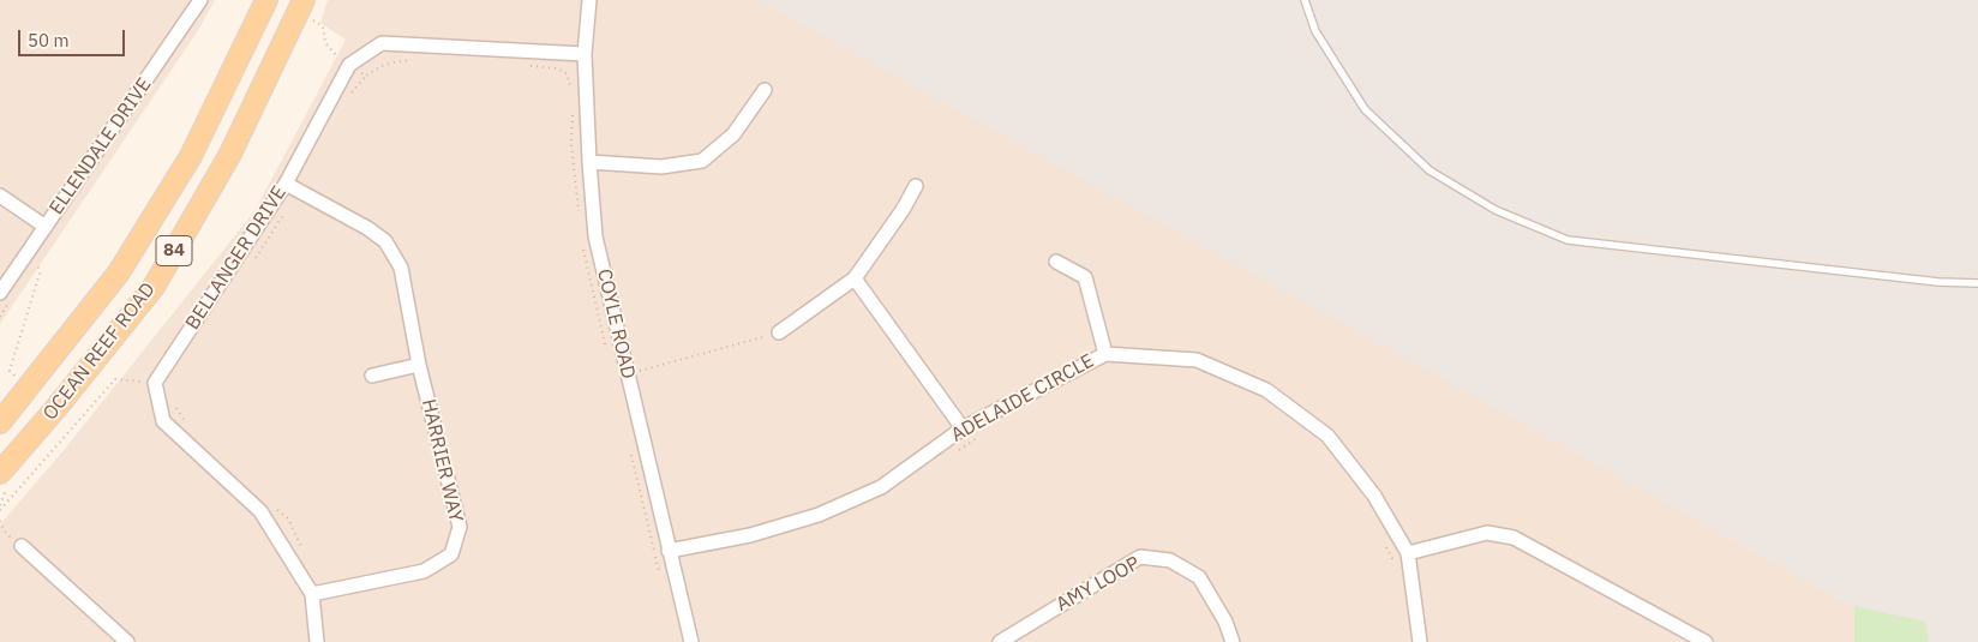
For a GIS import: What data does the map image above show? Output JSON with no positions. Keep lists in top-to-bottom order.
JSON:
{
  "streets": {
    "main road": ["84", "OCEAN REEF ROAD"],
    "street": [
      "ELLENDALE DRIVE",
      "BELLANGER DRIVE",
      "COYLE ROAD",
      "ADELAIDE CIRCLE",
      "HARRIER WAY",
      "AMY LOOP"
    ]
  },
  "crossings": [
    ["BELLANGER DRIVE", "COYLE ROAD"],
    ["BELLANGER DRIVE", "HARRIER WAY"],
    ["COYLE ROAD", "ADELAIDE CIRCLE"]
  ],
  "scale_bar": "50 m"
}
